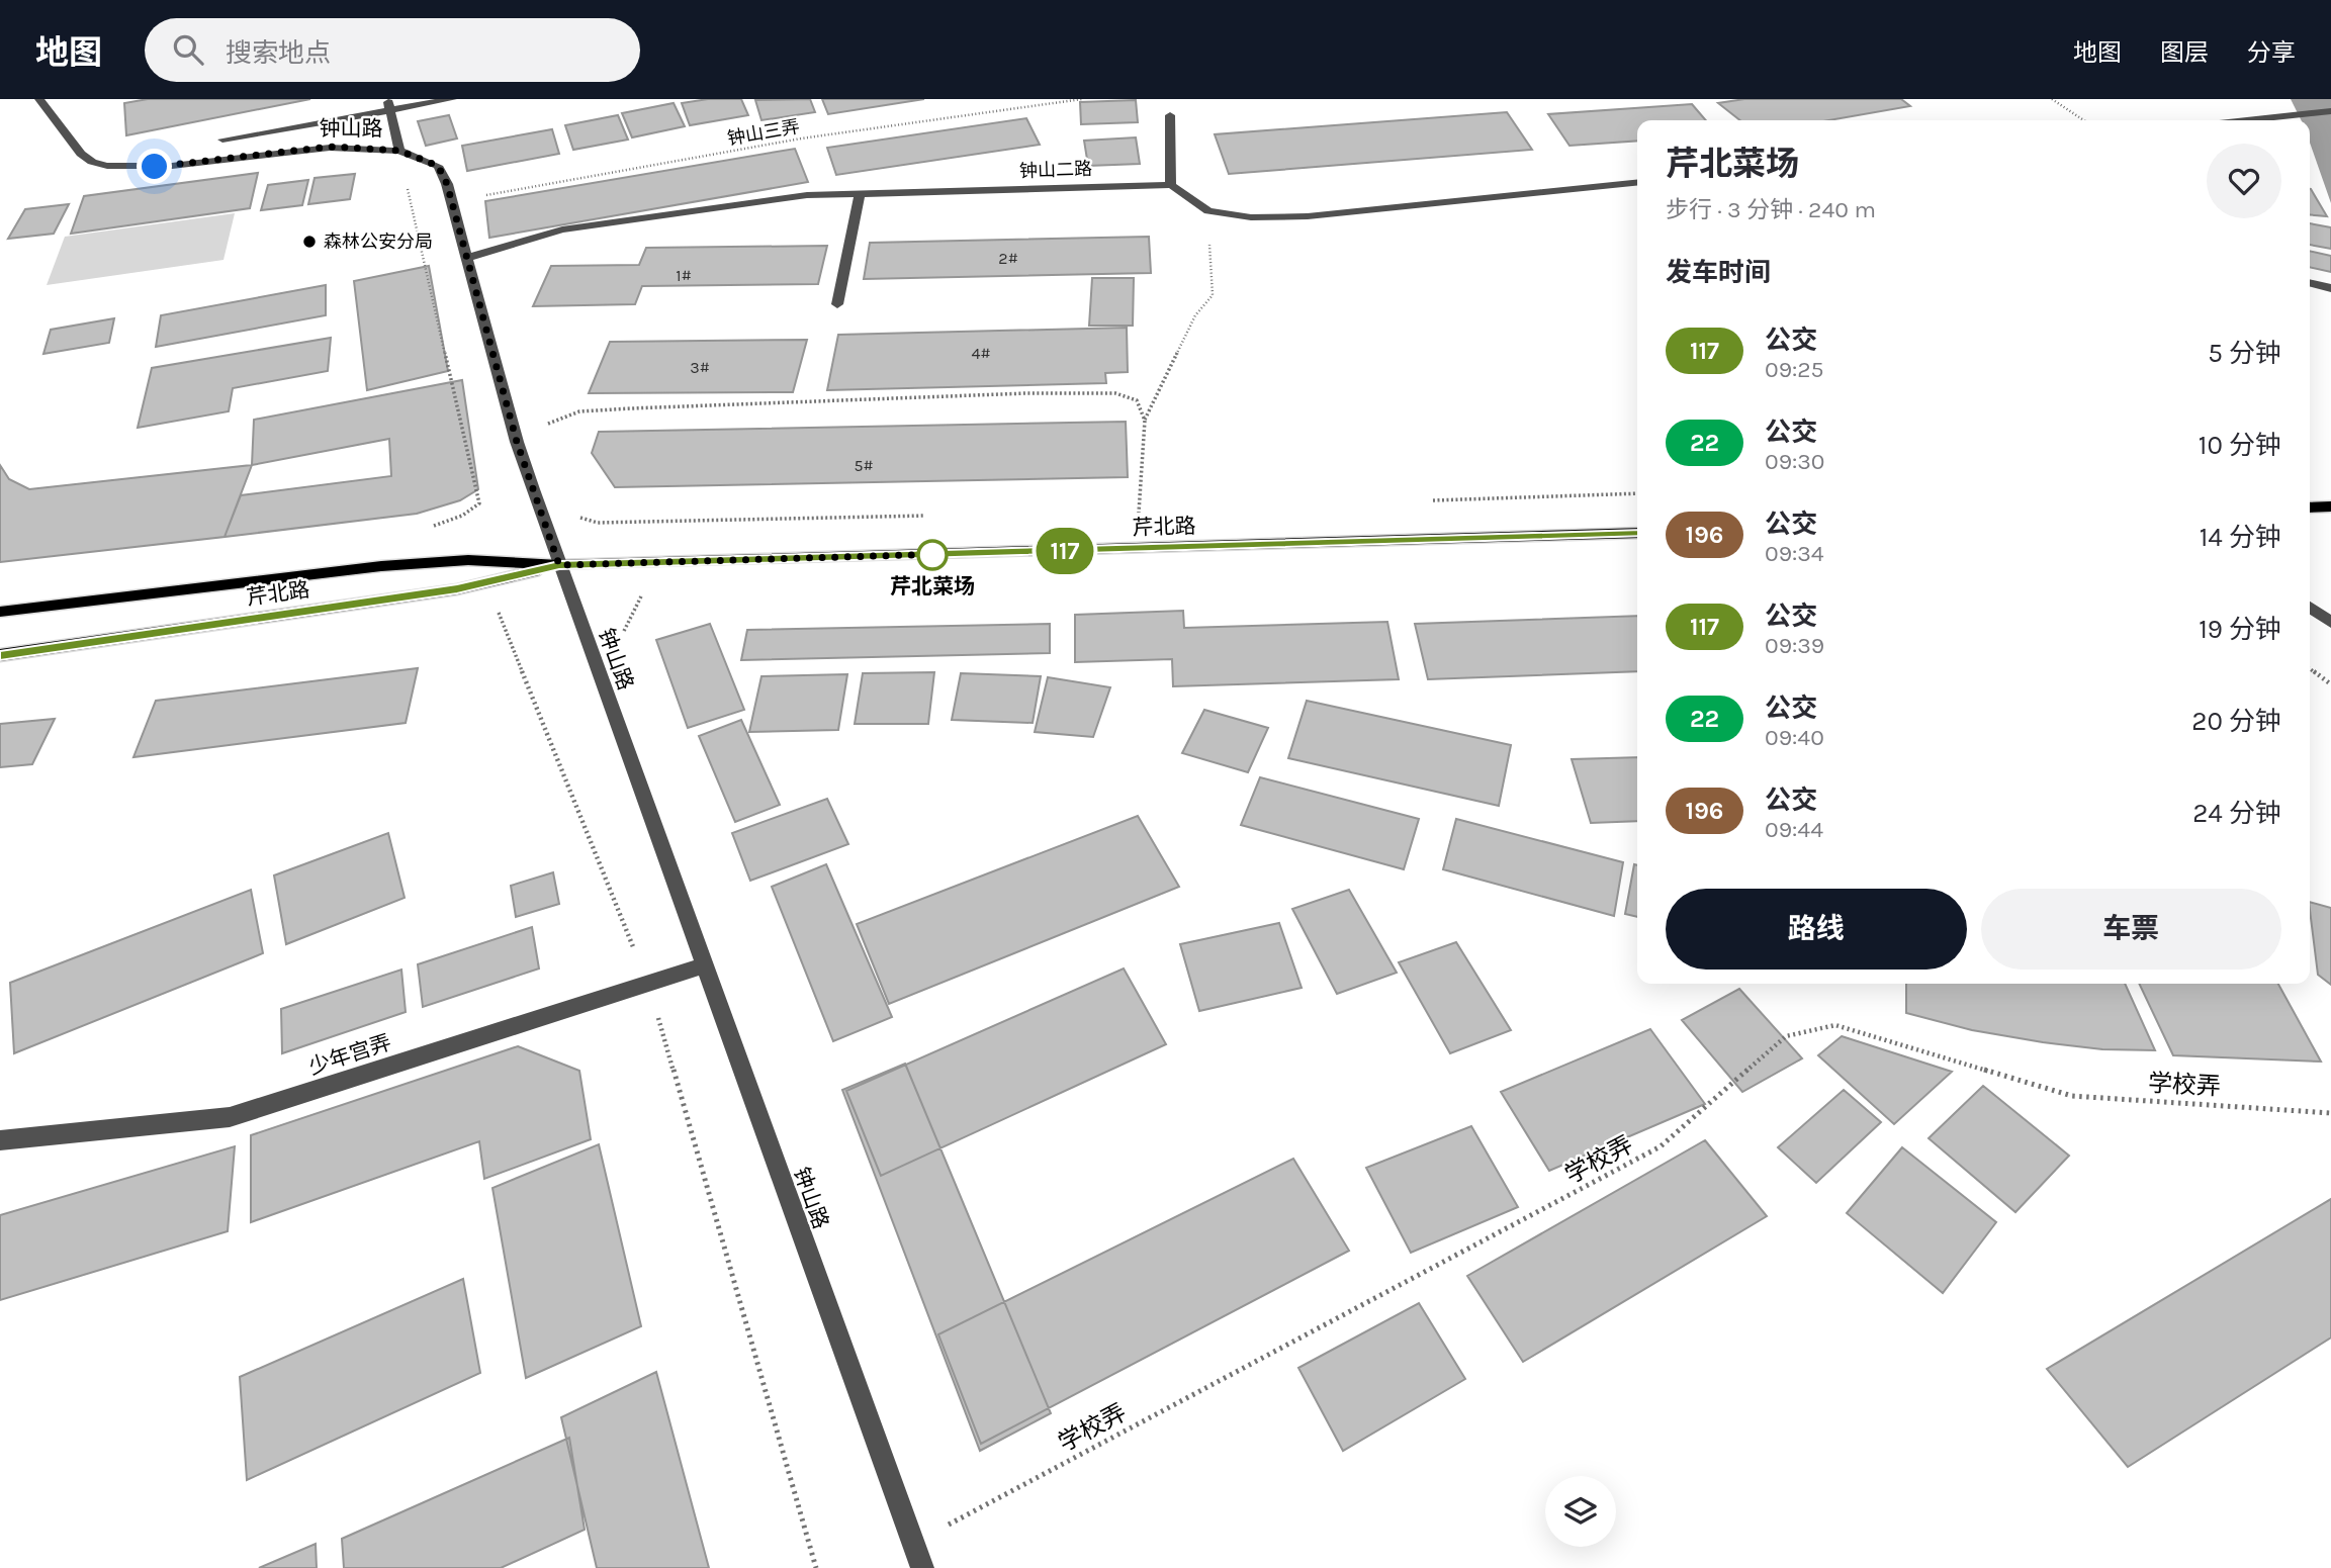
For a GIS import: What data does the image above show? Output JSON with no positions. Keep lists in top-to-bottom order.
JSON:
{
  "streets": {
    "main road": ["芹北路"],
    "street": ["钟山路", "钟山二路", "少年宫弄"],
    "path": ["钟山三弄", "学校弄"]
  },
  "crossings": [
    ["钟山路", "钟山三弄"],
    ["钟山路", "钟山二路"],
    ["钟山路", "芹北路"],
    ["钟山路", "少年宫弄"],
    ["钟山路", "学校弄"]
  ],
  "places": ["森林公安分局", "芹北菜场"],
  "lines": ["bus line 117"],
  "house_numbers": [
    "2#",
    "1#",
    "4#",
    "3#",
    "5#"
  ],
  "page": {
    "header": "地图",
    "search": "搜索地点",
    "nav": ["地图", "图层", "分享"],
    "on_map": "117",
    "heading": [
      ["芹北菜场", "步行 · 3 分钟 · 240 m"],
      "发车时间"
    ],
    "list": [
      {
        "mark": "117",
        "name": "公交",
        "note": "09:25",
        "value": "5 分钟"
      },
      {
        "mark": "22",
        "name": "公交",
        "note": "09:30",
        "value": "10 分钟"
      },
      {
        "mark": "196",
        "name": "公交",
        "note": "09:34",
        "value": "14 分钟"
      },
      {
        "mark": "117",
        "name": "公交",
        "note": "09:39",
        "value": "19 分钟"
      },
      {
        "mark": "22",
        "name": "公交",
        "note": "09:40",
        "value": "20 分钟"
      },
      {
        "mark": "196",
        "name": "公交",
        "note": "09:44",
        "value": "24 分钟"
      }
    ],
    "buttons": ["路线", "车票"]
  }
}
